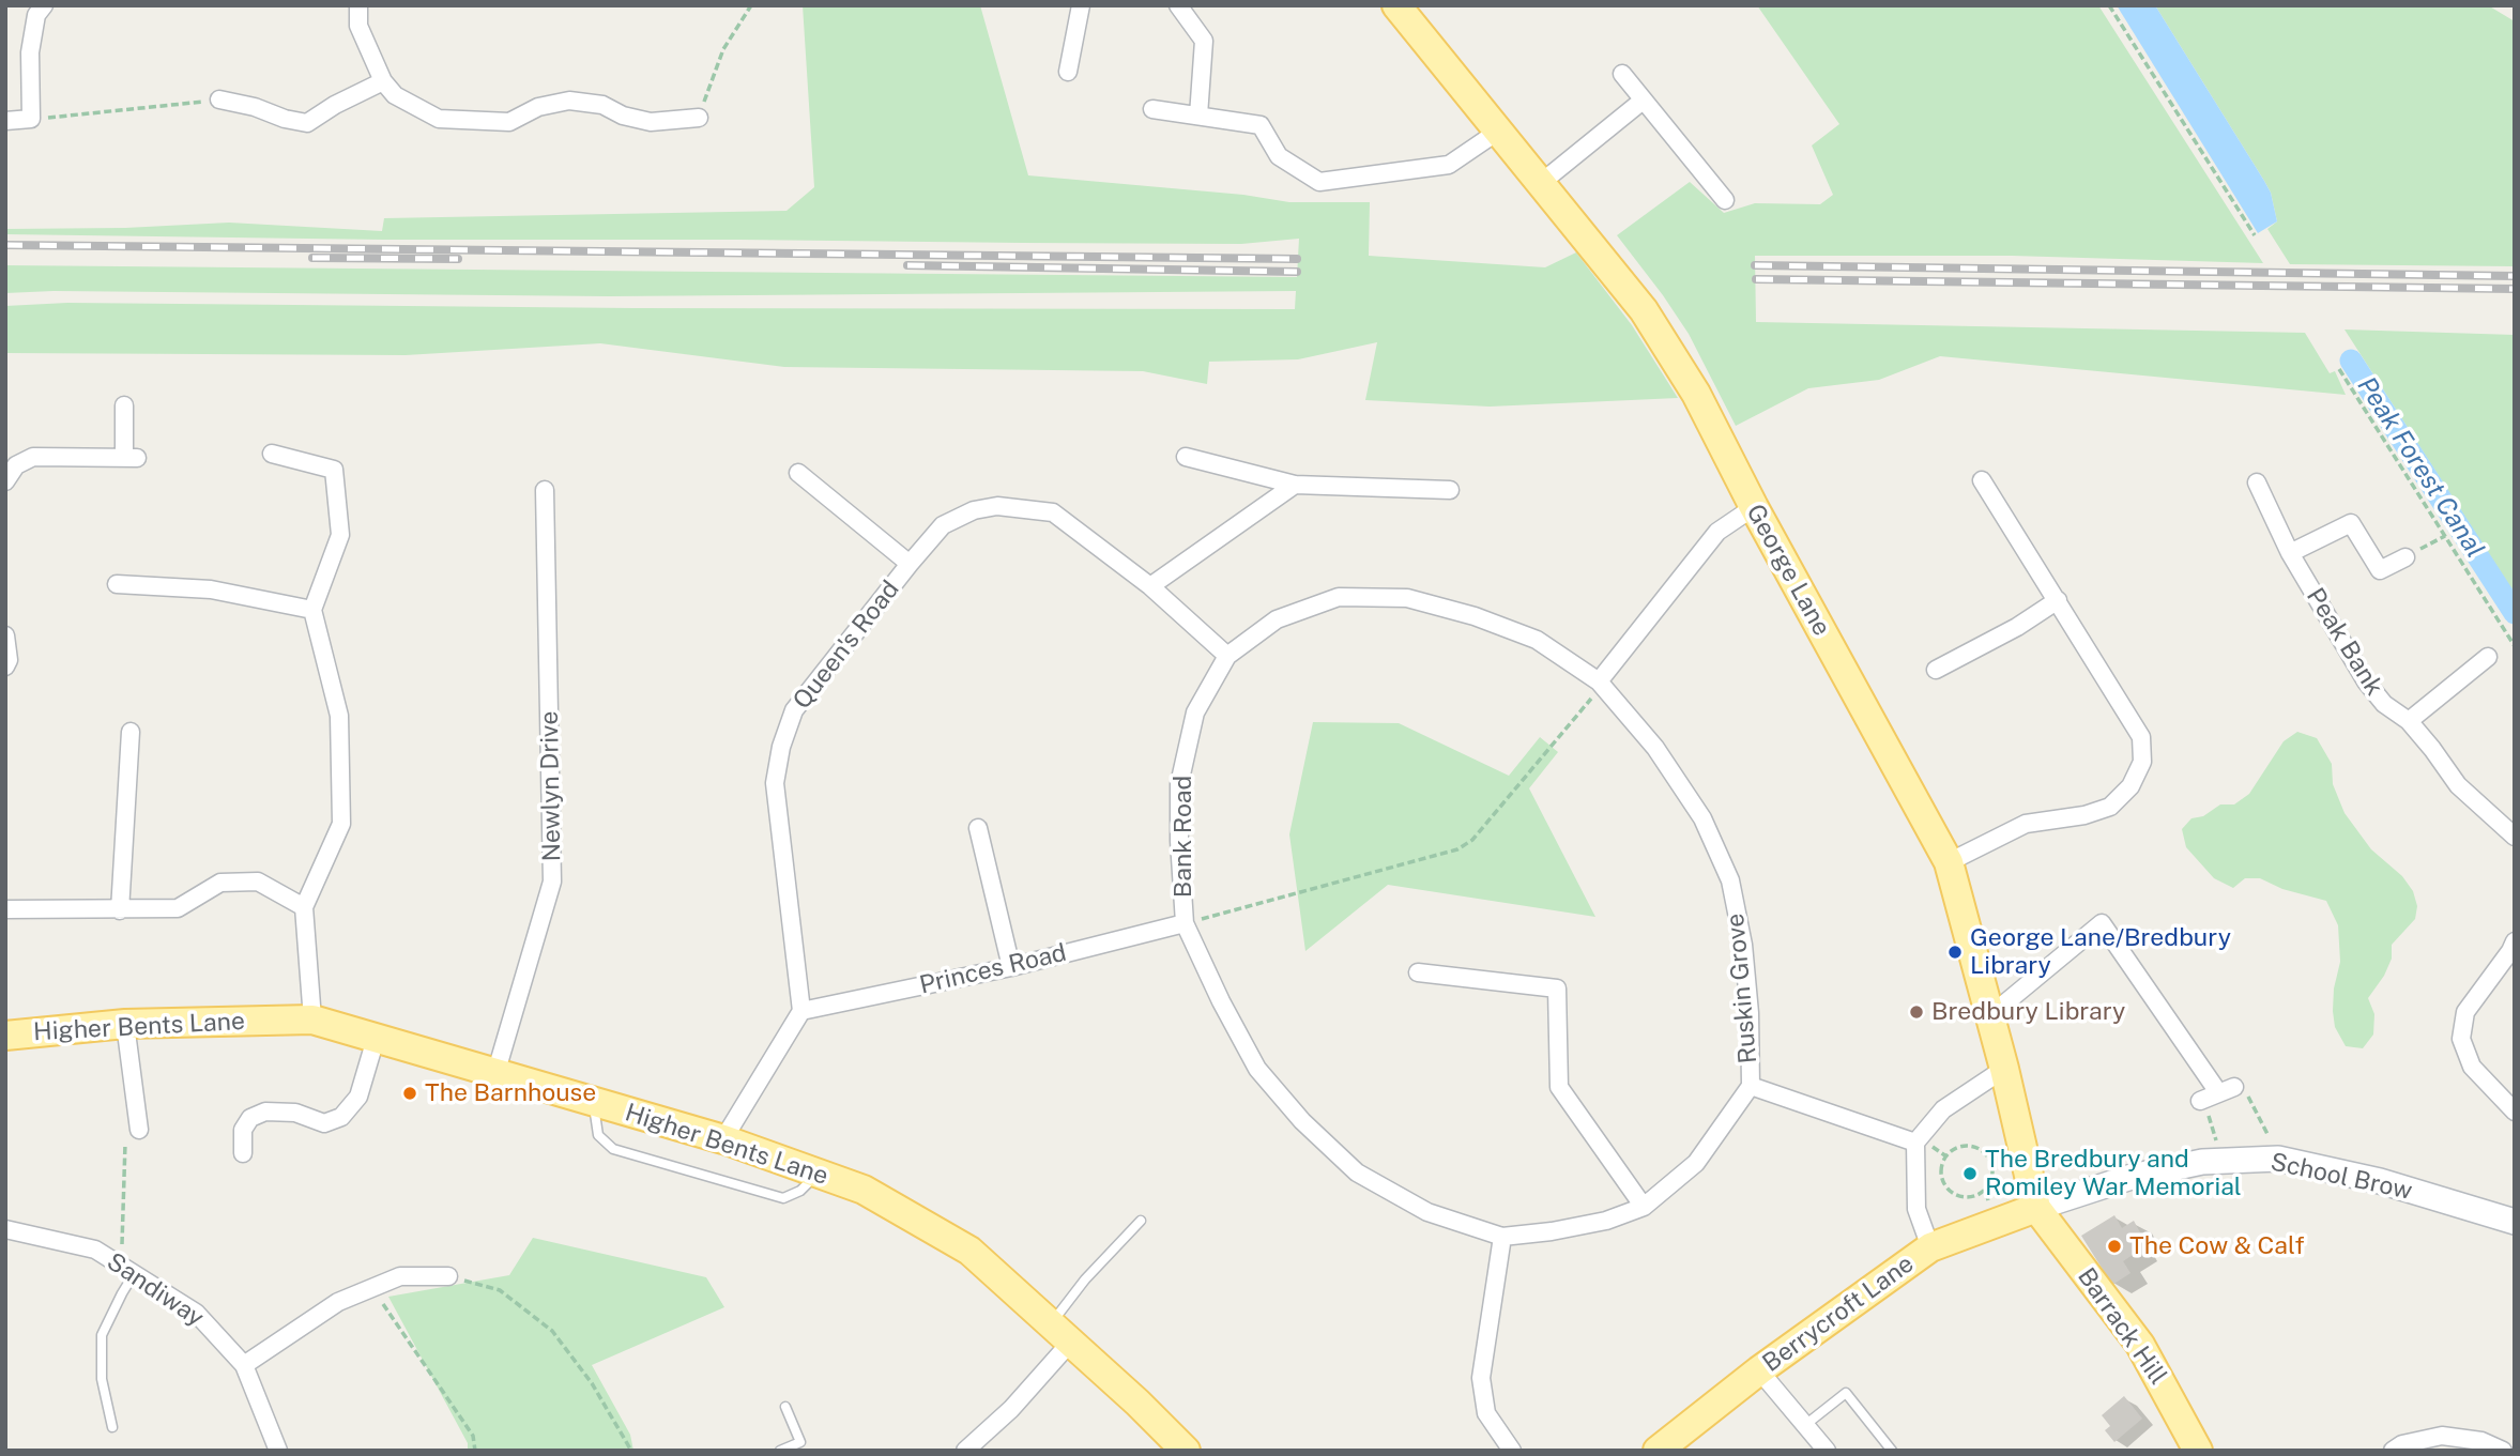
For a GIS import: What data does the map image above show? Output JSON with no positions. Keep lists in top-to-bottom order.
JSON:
{
  "streets": {
    "main road": [
      "George Lane",
      "Higher Bents Lane",
      "School Brow",
      "Berrycroft Lane",
      "Barrack Hill"
    ],
    "street": [
      "Peak Bank",
      "Queen's Road",
      "Newlyn Drive",
      "Bank Road",
      "Princes Road",
      "Ruskin Grove",
      "Sandiway"
    ]
  },
  "crossings": [
    ["George Lane", "School Brow"],
    ["George Lane", "Berrycroft Lane"],
    ["George Lane", "Barrack Hill"],
    ["Queen's Road", "Bank Road"],
    ["Queen's Road", "Princes Road"],
    ["Newlyn Drive", "Higher Bents Lane"],
    ["Bank Road", "Princes Road"],
    ["Bank Road", "Ruskin Grove"],
    ["School Brow", "Berrycroft Lane"],
    ["School Brow", "Barrack Hill"],
    ["Berrycroft Lane", "Barrack Hill"]
  ],
  "water": ["Peak Forest Canal"],
  "places": [
    "George Lane/Bredbury Library",
    "Bredbury Library",
    "The Barnhouse",
    "The Bredbury and Romiley War Memorial",
    "The Cow & Calf"
  ]
}
